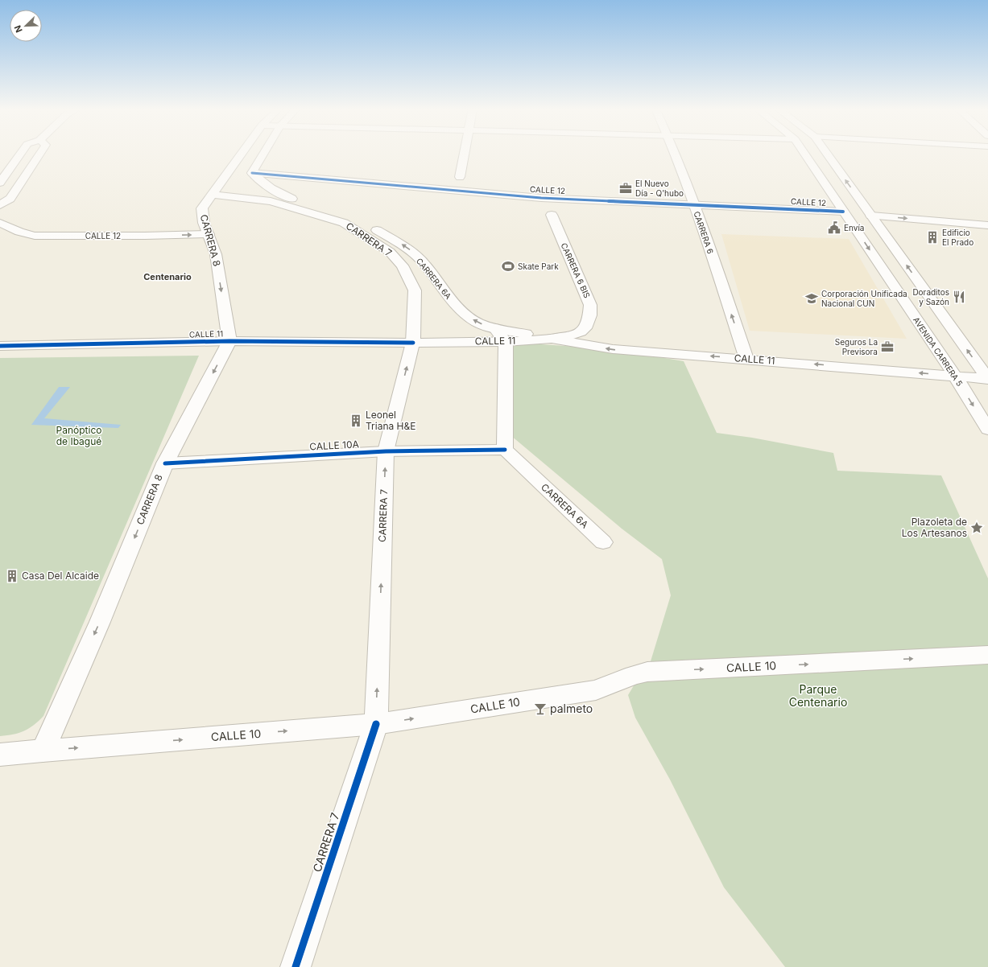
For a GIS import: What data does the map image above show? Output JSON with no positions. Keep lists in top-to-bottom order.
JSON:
{
  "streets": {
    "street": [
      "CALLE 12",
      "CARRERA 6",
      "CARRERA 7",
      "CARRERA 8",
      "CARRERA 6 BIS",
      "CARRERA 6A",
      "CALLE 11",
      "AVENIDA CARRERA 5",
      "CALLE 10A",
      "CALLE 10"
    ]
  },
  "crossings": [
    ["CALLE 12", "CARRERA 6"],
    ["CALLE 12", "CARRERA 8"],
    ["CALLE 12", "CARRERA 6A"],
    ["CALLE 12", "AVENIDA CARRERA 5"],
    ["CARRERA 6", "CALLE 11"],
    ["CARRERA 7", "CARRERA 8"],
    ["CARRERA 7", "CARRERA 6A"],
    ["CARRERA 7", "CALLE 11"],
    ["CARRERA 7", "CALLE 10A"],
    ["CARRERA 7", "CALLE 10"],
    ["CARRERA 8", "CALLE 11"],
    ["CARRERA 8", "CALLE 10A"],
    ["CARRERA 8", "CALLE 10"],
    ["CARRERA 6 BIS", "CARRERA 6A"],
    ["CARRERA 6 BIS", "CALLE 11"],
    ["CARRERA 6A", "CALLE 11"],
    ["CARRERA 6A", "CALLE 10A"],
    ["CALLE 11", "AVENIDA CARRERA 5"]
  ],
  "one_way": [
    "CARRERA 7",
    "CARRERA 8",
    "CARRERA 6A",
    "CALLE 11",
    "CALLE 10"
  ],
  "districts": ["Centenario"],
  "parks": ["Panóptico de Ibagué", "Parque Centenario"],
  "places": {
    "office": ["El Nuevo Día - Q'hubo", "Seguros La Previsora"],
    "public building": ["Envía"],
    "building": ["Edificio El Prado", "Leonel Triana H&E", "Casa Del Alcaide"],
    "sports": ["Skate Park"],
    "restaurant": ["Doraditos y Sazón"],
    "school or university": ["Corporación Unificada Nacional CUN"],
    "place": ["Plazoleta de Los Artesanos"],
    "bar": ["palmeto"]
  },
  "north": "bottom left"
}
